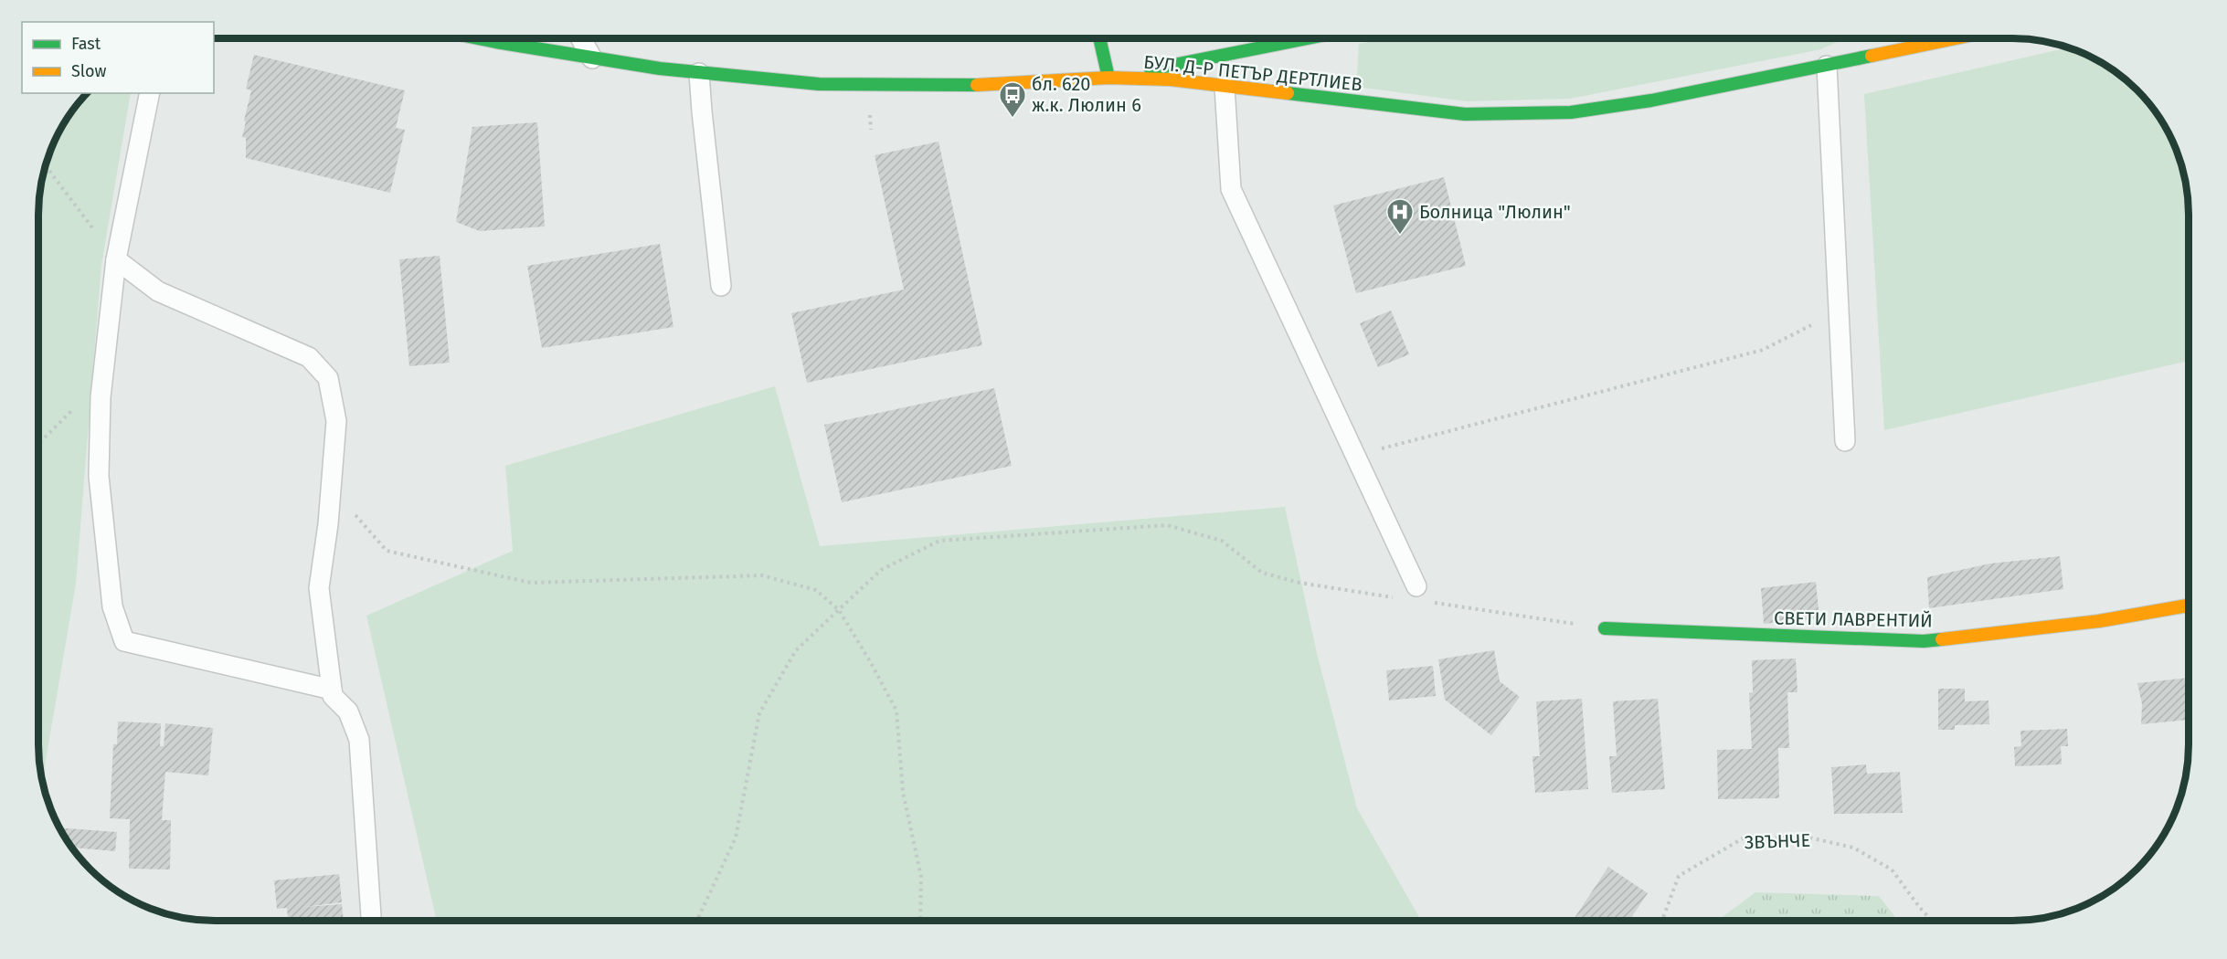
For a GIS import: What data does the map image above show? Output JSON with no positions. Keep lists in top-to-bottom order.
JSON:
{
  "streets": {
    "main road": ["БУЛ. Д-Р ПЕТЪР ДЕРТЛИЕВ", "СВЕТИ ЛАВРЕНТИЙ"],
    "path": ["ЗВЪНЧЕ"]
  },
  "places": {
    "bus stop": ["бл. 620 ж.к. Люлин 6"],
    "hospital": ["Болница \"Люлин\""]
  },
  "legend": ["Fast", "Slow"]
}
